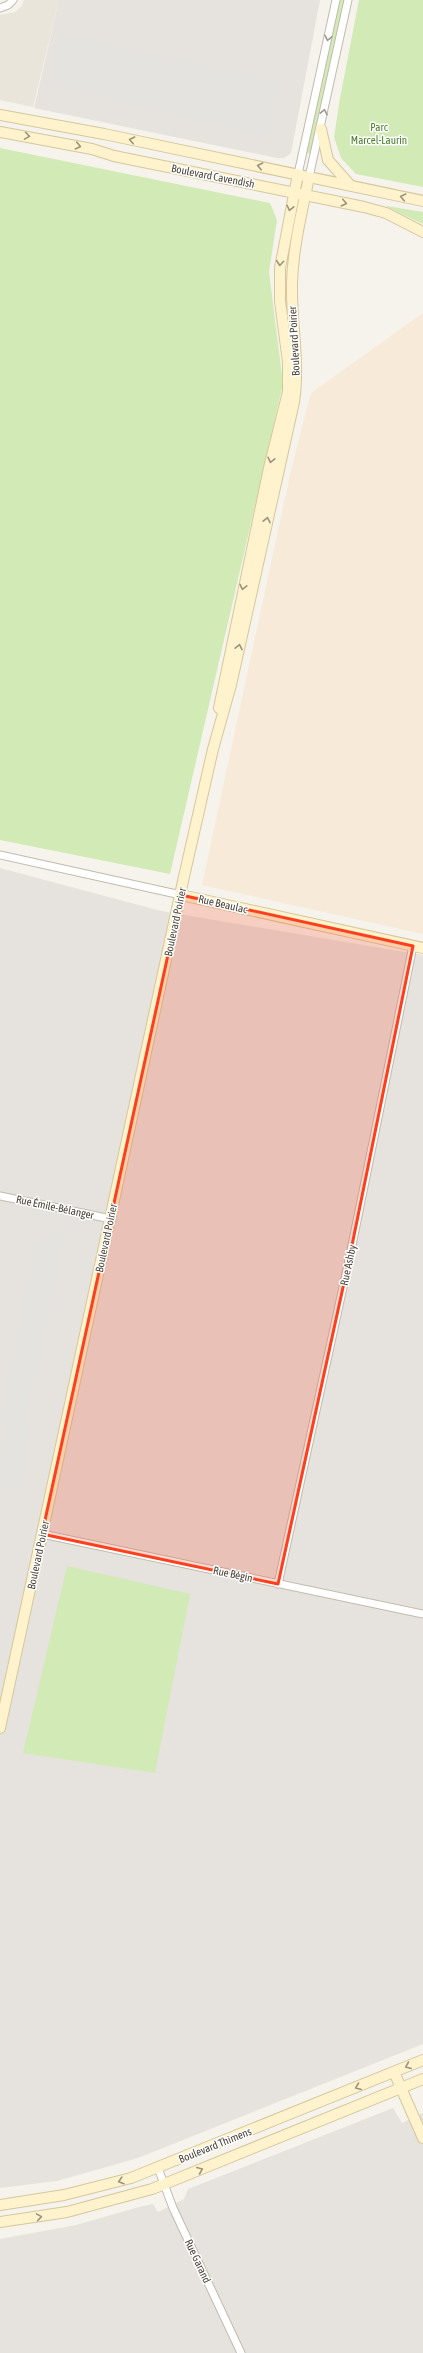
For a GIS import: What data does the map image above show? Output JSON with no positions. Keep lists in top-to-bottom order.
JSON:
{
  "streets": {
    "street": [
      "Boulevard Cavendish",
      "Boulevard Poirier",
      "Rue Beaulac",
      "Rue Émile-Bélanger",
      "Rue Ashby",
      "Rue Bégin",
      "Boulevard Thimens",
      "Rue Garand"
    ]
  },
  "crossings": [
    ["Boulevard Cavendish", "Boulevard Poirier"],
    ["Boulevard Poirier", "Rue Beaulac"],
    ["Boulevard Poirier", "Rue Émile-Bélanger"],
    ["Boulevard Poirier", "Rue Bégin"],
    ["Rue Beaulac", "Rue Ashby"],
    ["Rue Ashby", "Rue Bégin"],
    ["Boulevard Thimens", "Rue Garand"]
  ],
  "parks": ["Parc Marcel-Laurin"]
}
